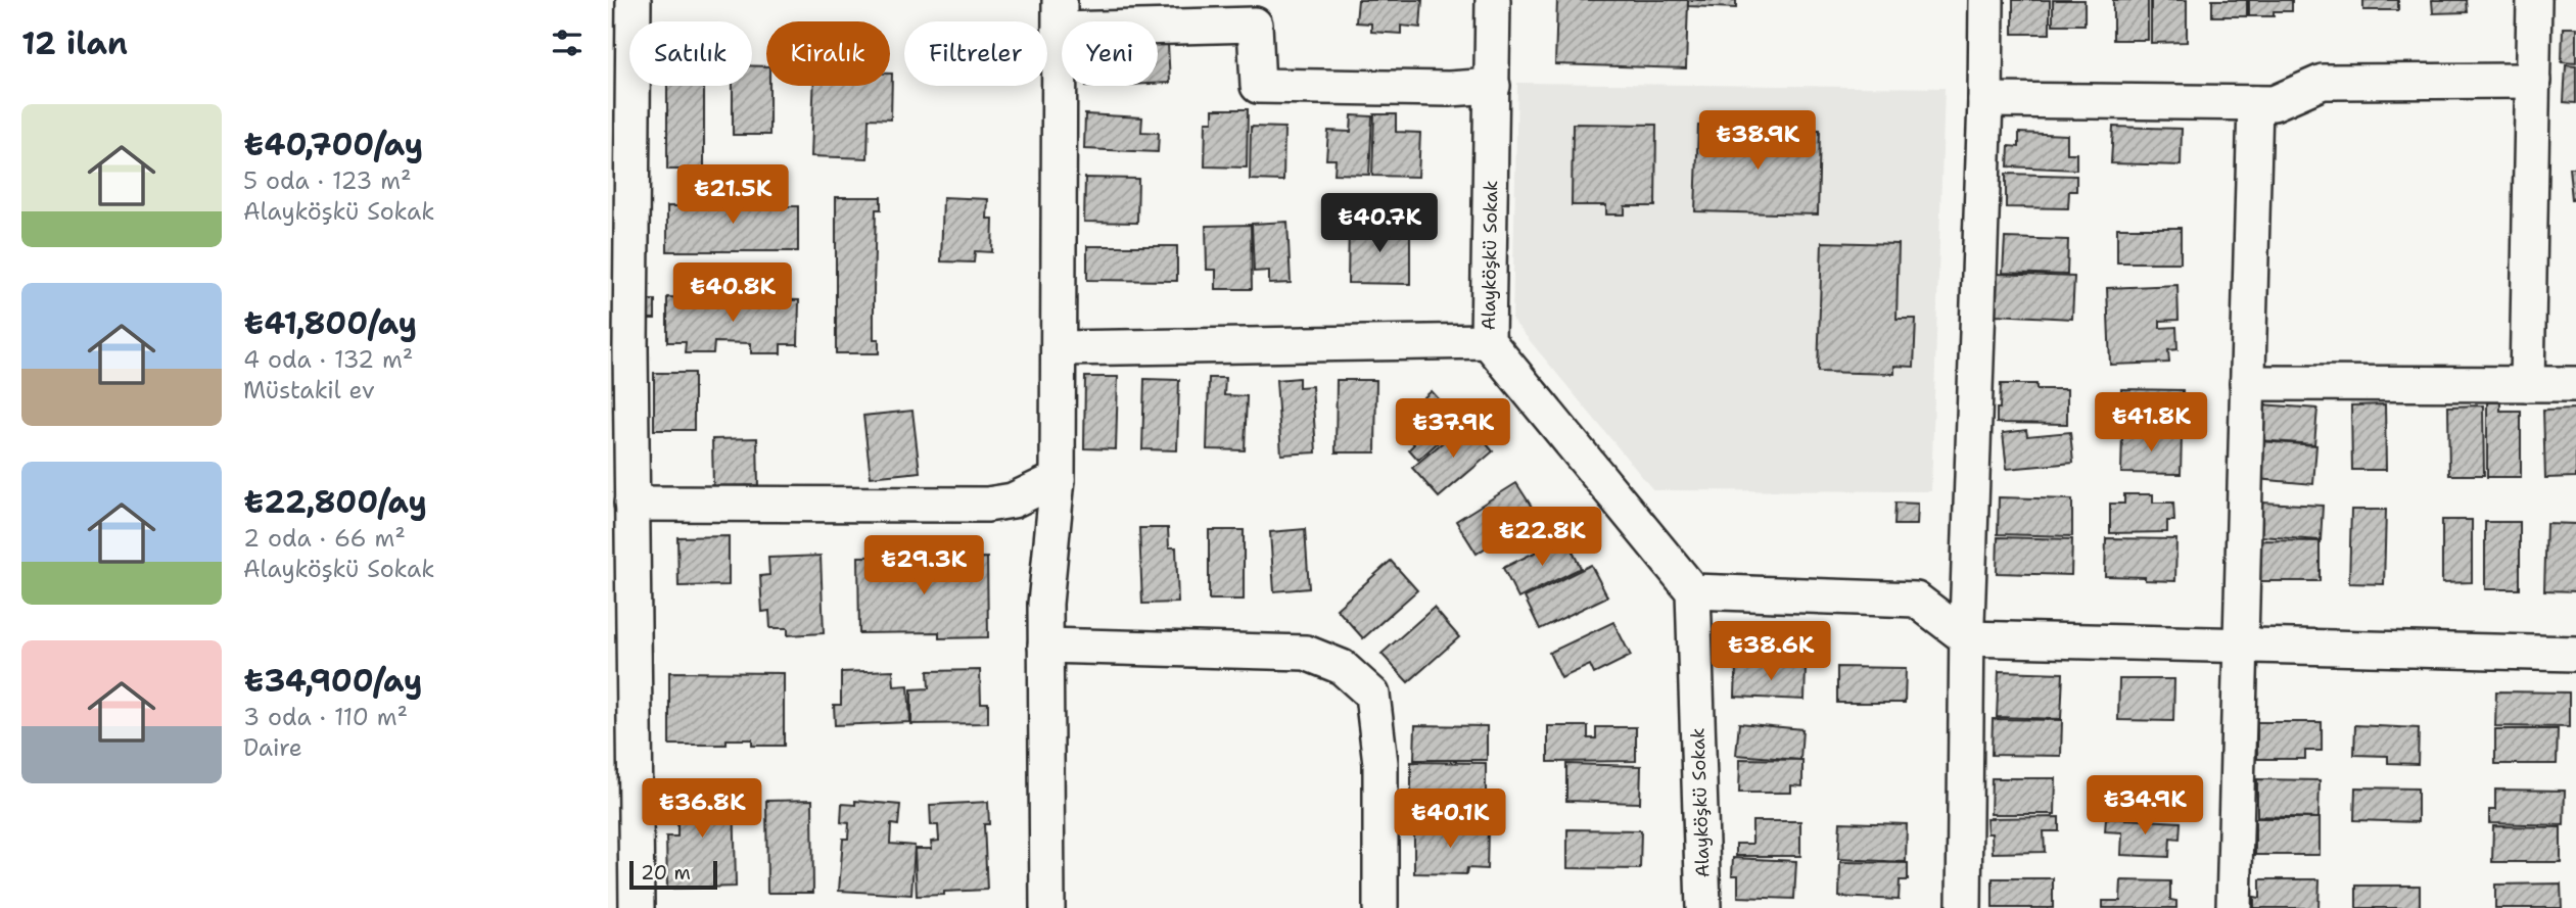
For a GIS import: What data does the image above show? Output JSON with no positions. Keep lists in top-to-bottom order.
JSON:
{
  "streets": {
    "street": ["Alayköşkü Sokak"]
  },
  "scale_bar": "20 m",
  "page": {
    "heading": "12 ilan",
    "chip": [
      "Satılık",
      "Kiralık",
      "Filtreler",
      "Yeni"
    ],
    "list": [
      {
        "name": "₺40,700/ay",
        "note": "5 oda · 123 m² · Alayköşkü Sokak"
      },
      {
        "name": "₺41,800/ay",
        "note": "4 oda · 132 m² · Müstakil ev"
      },
      {
        "name": "₺22,800/ay",
        "note": "2 oda · 66 m² · Alayköşkü Sokak"
      },
      {
        "name": "₺34,900/ay",
        "note": "3 oda · 110 m² · Daire"
      }
    ],
    "price": [
      "₺38.9K",
      "₺21.5K",
      "₺40.7K",
      "₺40.8K",
      "₺41.8K",
      "₺37.9K",
      "₺22.8K",
      "₺29.3K",
      "₺38.6K",
      "₺34.9K",
      "₺36.8K",
      "₺40.1K"
    ],
    "scale": "20 m"
  }
}
